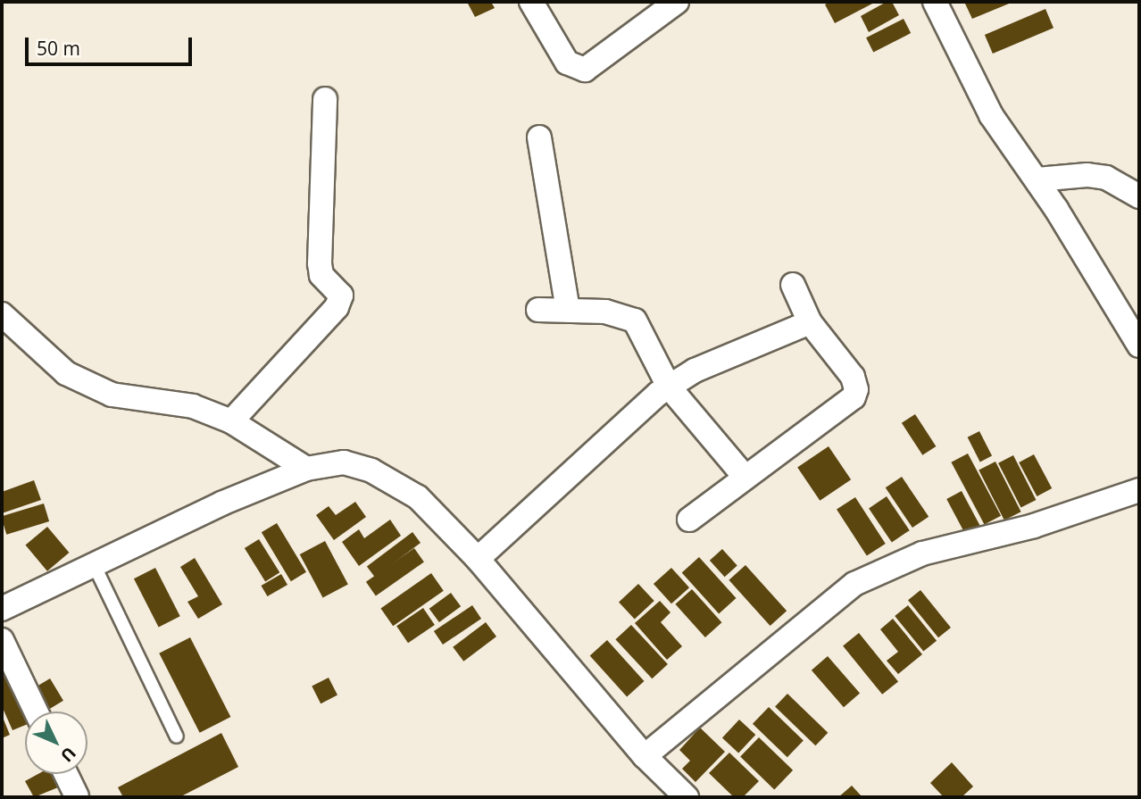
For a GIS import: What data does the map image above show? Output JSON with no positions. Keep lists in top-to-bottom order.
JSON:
{
  "scale_bar": "50 m",
  "north": "bottom right"
}
